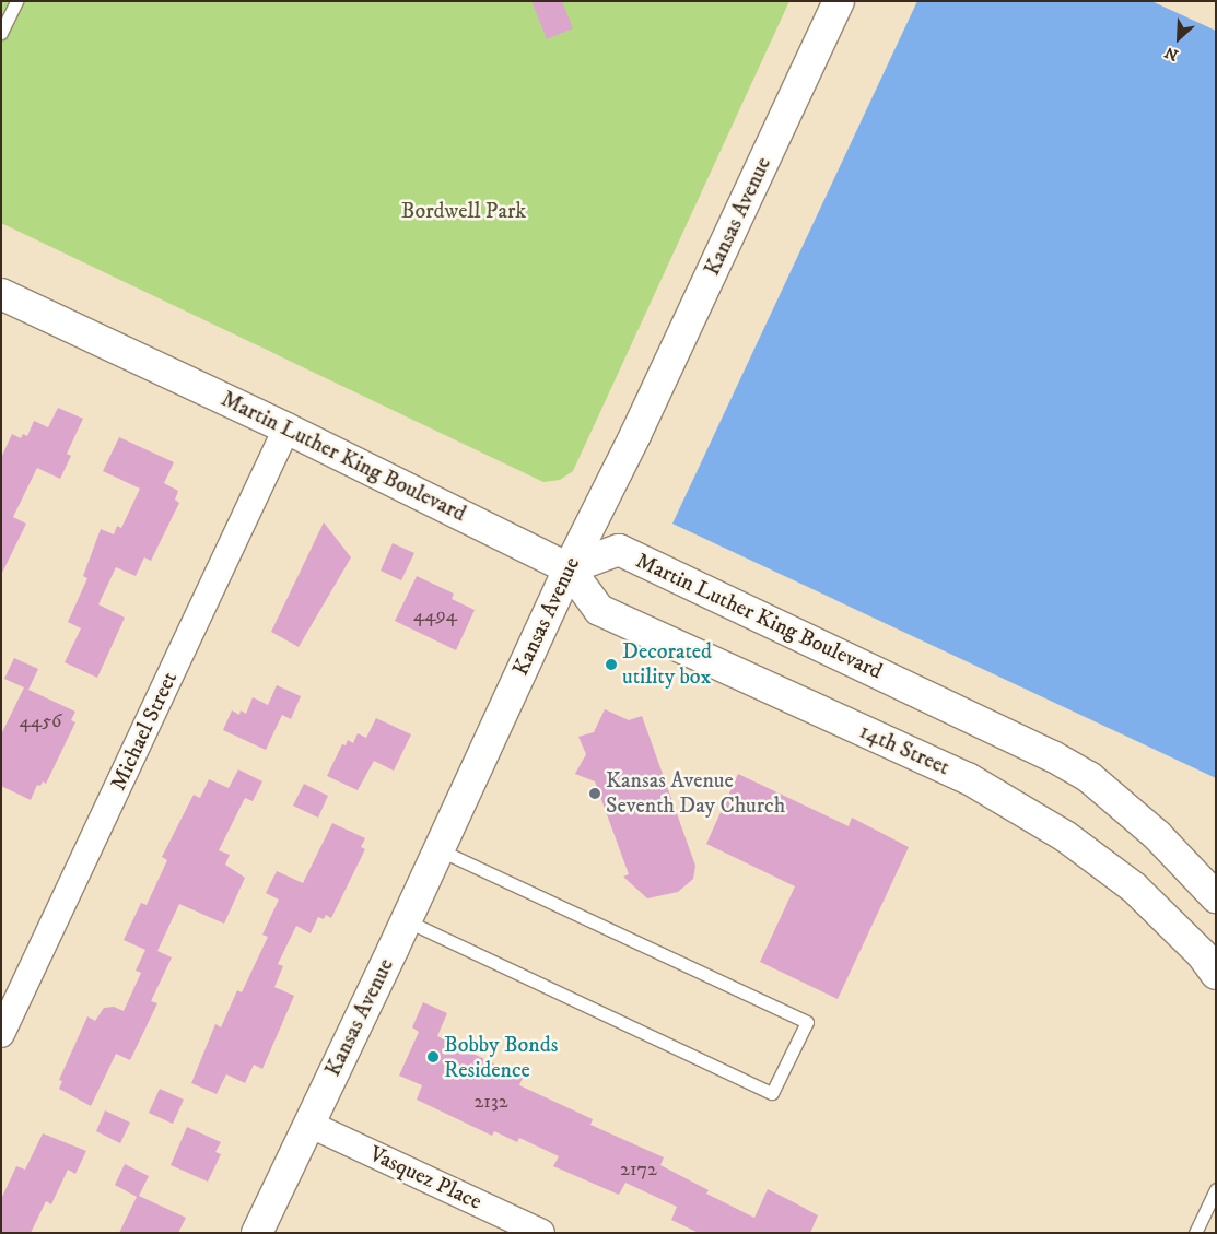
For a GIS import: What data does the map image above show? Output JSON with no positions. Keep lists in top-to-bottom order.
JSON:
{
  "streets": {
    "main road": ["Kansas Avenue", "Martin Luther King Boulevard", "14th Street"],
    "street": ["Michael Street", "Vasquez Place"]
  },
  "crossings": [
    ["Kansas Avenue", "Martin Luther King Boulevard"],
    ["Kansas Avenue", "14th Street"],
    ["Kansas Avenue", "Vasquez Place"],
    ["Martin Luther King Boulevard", "Michael Street"],
    ["Martin Luther King Boulevard", "14th Street"]
  ],
  "parks": ["Bordwell Park"],
  "places": ["Decorated utility box", "Kansas Avenue Seventh Day Church", "Bobby Bonds Residence"],
  "house_numbers": [
    "4494",
    "4456",
    "2132",
    "2172"
  ],
  "north": "bottom left"
}
